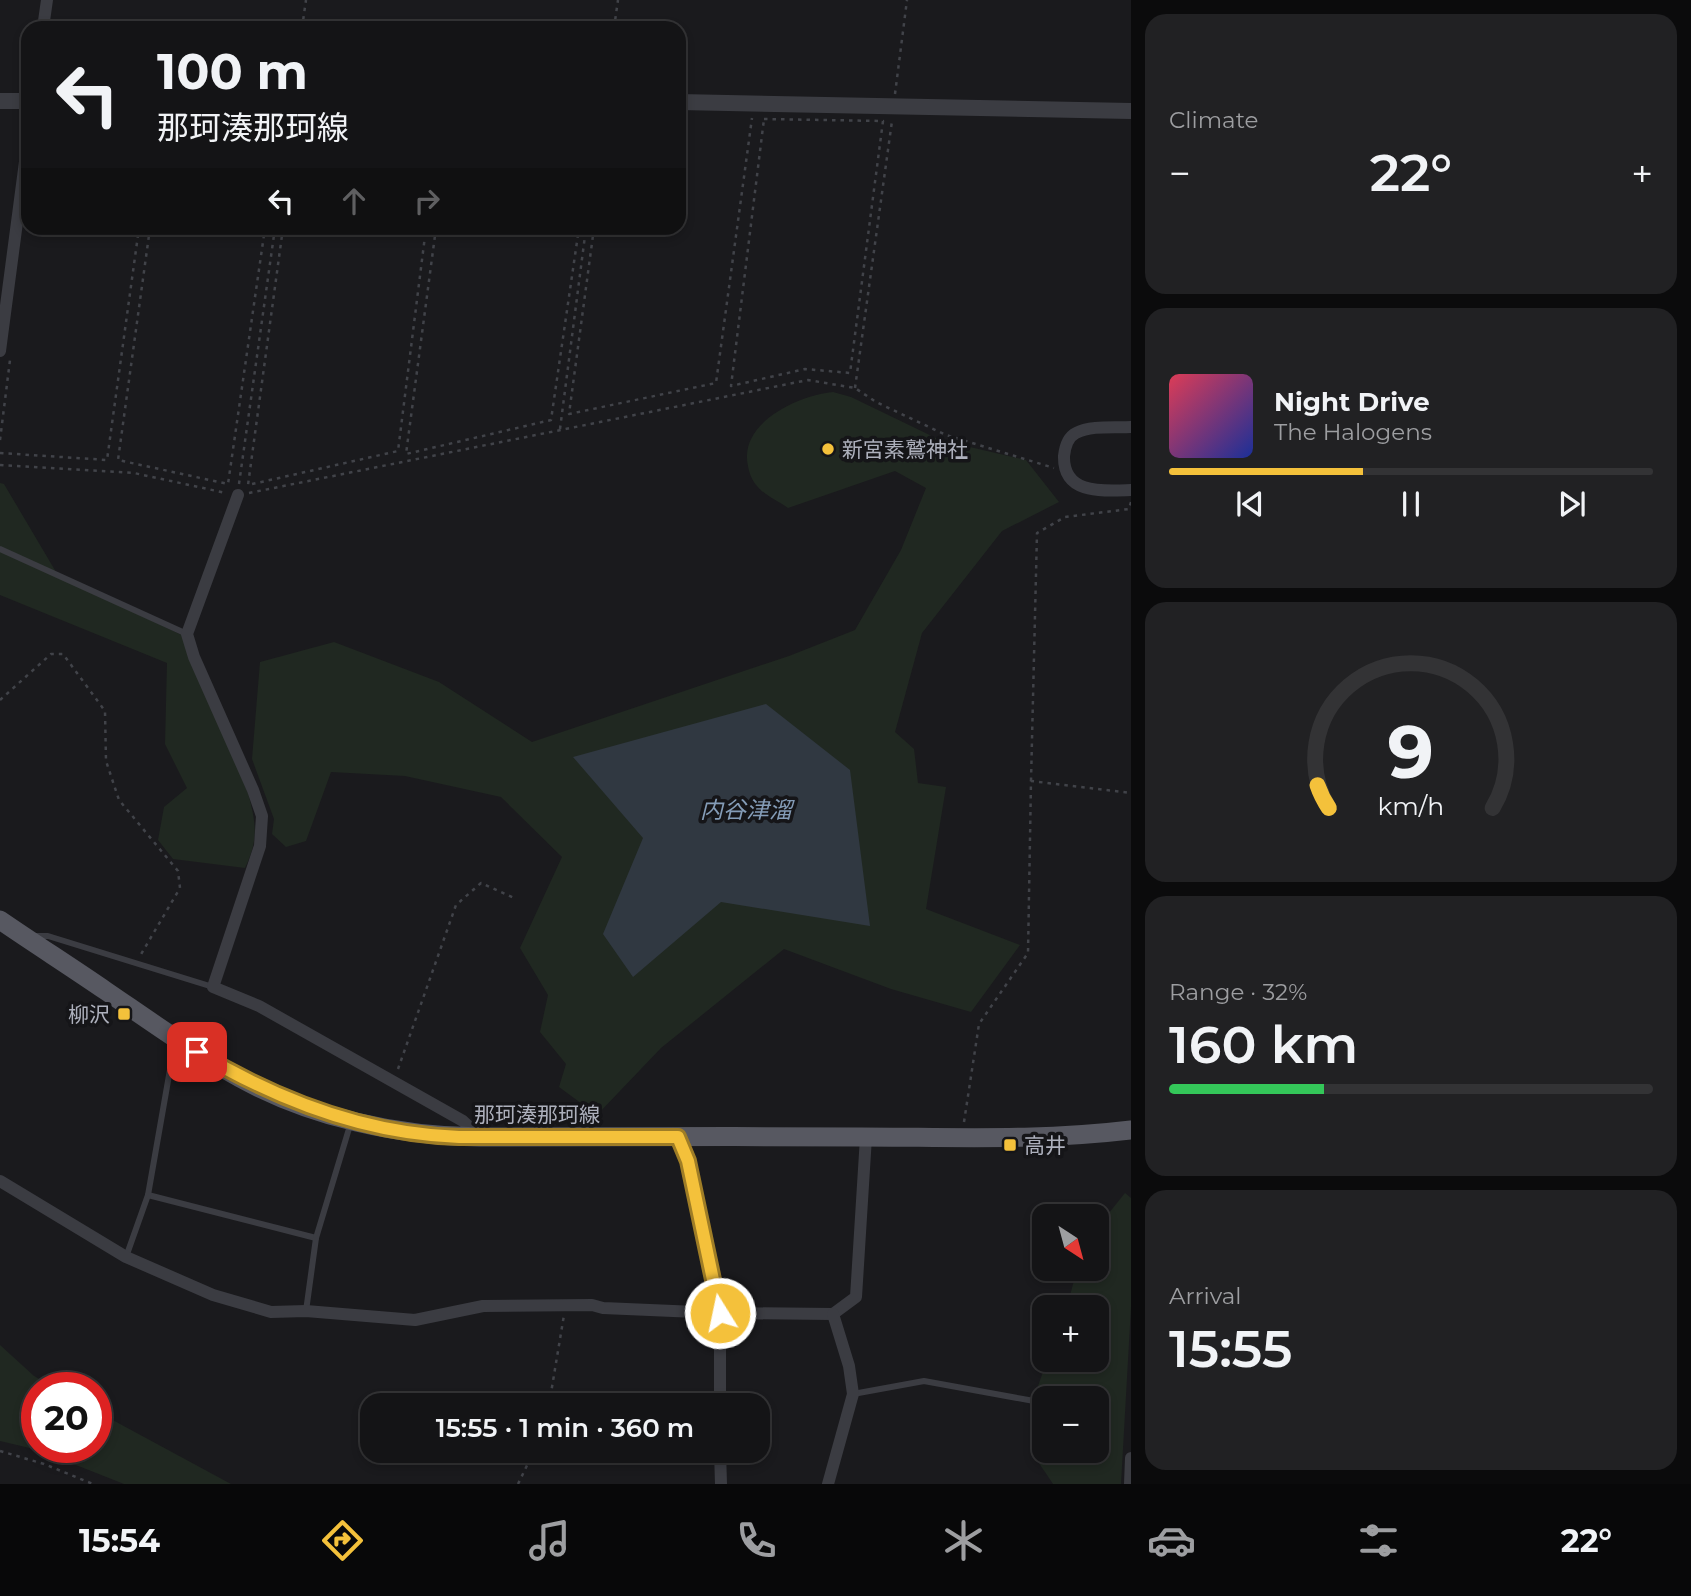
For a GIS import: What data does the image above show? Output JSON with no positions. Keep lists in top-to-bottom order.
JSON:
{
  "streets": {
    "main road": ["那珂湊那珂線"]
  },
  "water": ["内谷津溜"],
  "places": {
    "other": ["新宮素鷲神社"],
    "transit": ["柳沢", "高井"]
  },
  "north": "bottom right",
  "page": {
    "tile": [
      "Climate",
      ["Range · 32%", "160 km"],
      ["Arrival", "15:55"]
    ],
    "turn": ["100 m", "那珂湊那珂線"],
    "heat": ["−", "22°", "+"],
    "song": ["Night Drive", "The Halogens"],
    "map_buttons": ["+", "−"],
    "limit": "20",
    "trip": "15:55 · 1 min · 360 m",
    "tabs": ["15:54", "22°"],
    "gauge": ["9", "km/h"]
  }
}
